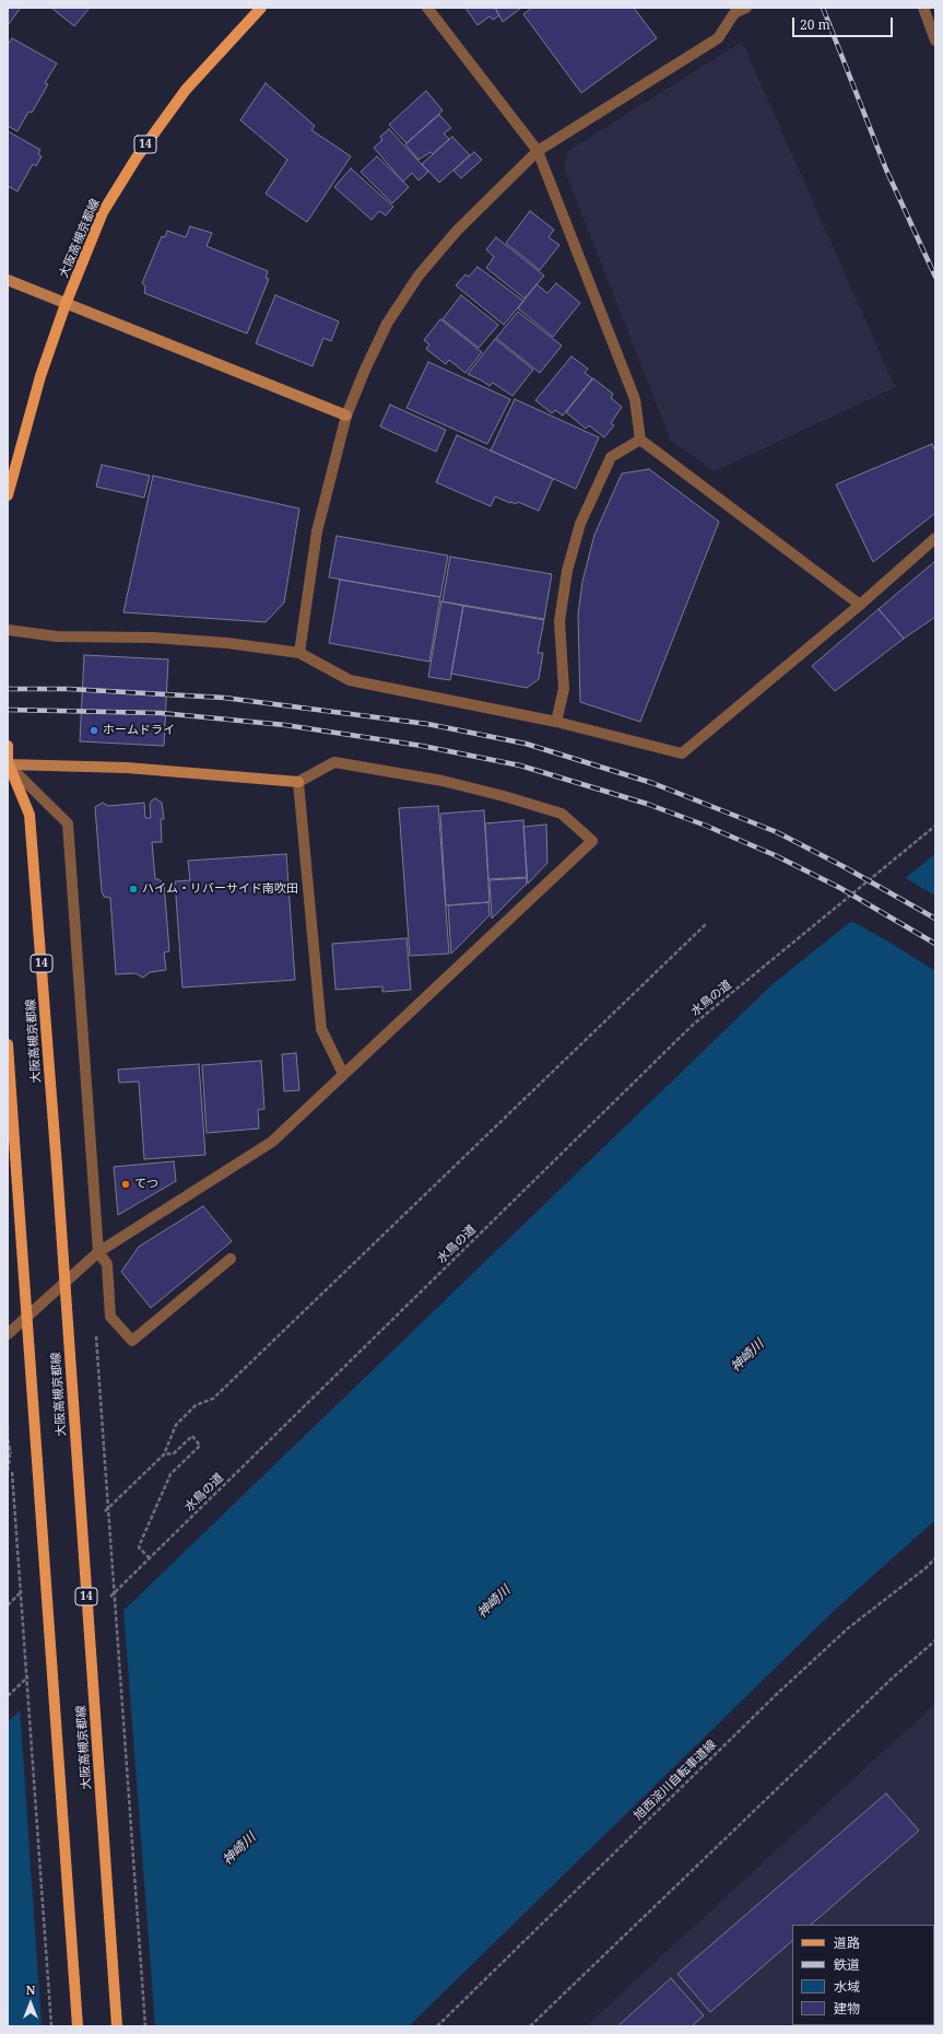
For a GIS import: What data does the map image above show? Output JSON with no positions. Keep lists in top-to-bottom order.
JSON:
{
  "streets": {
    "main road": ["14", "大阪高槻京都線"],
    "path": ["水鳥の道", "旭西淀川自転車道線"]
  },
  "water": ["神崎川"],
  "places": ["ホームドライ", "ハイム・リバーサイド南吹田", "てつ"],
  "legend": [
    "道路",
    "鉄道",
    "水域",
    "建物"
  ],
  "scale_bar": "20 m",
  "north": "top"
}
